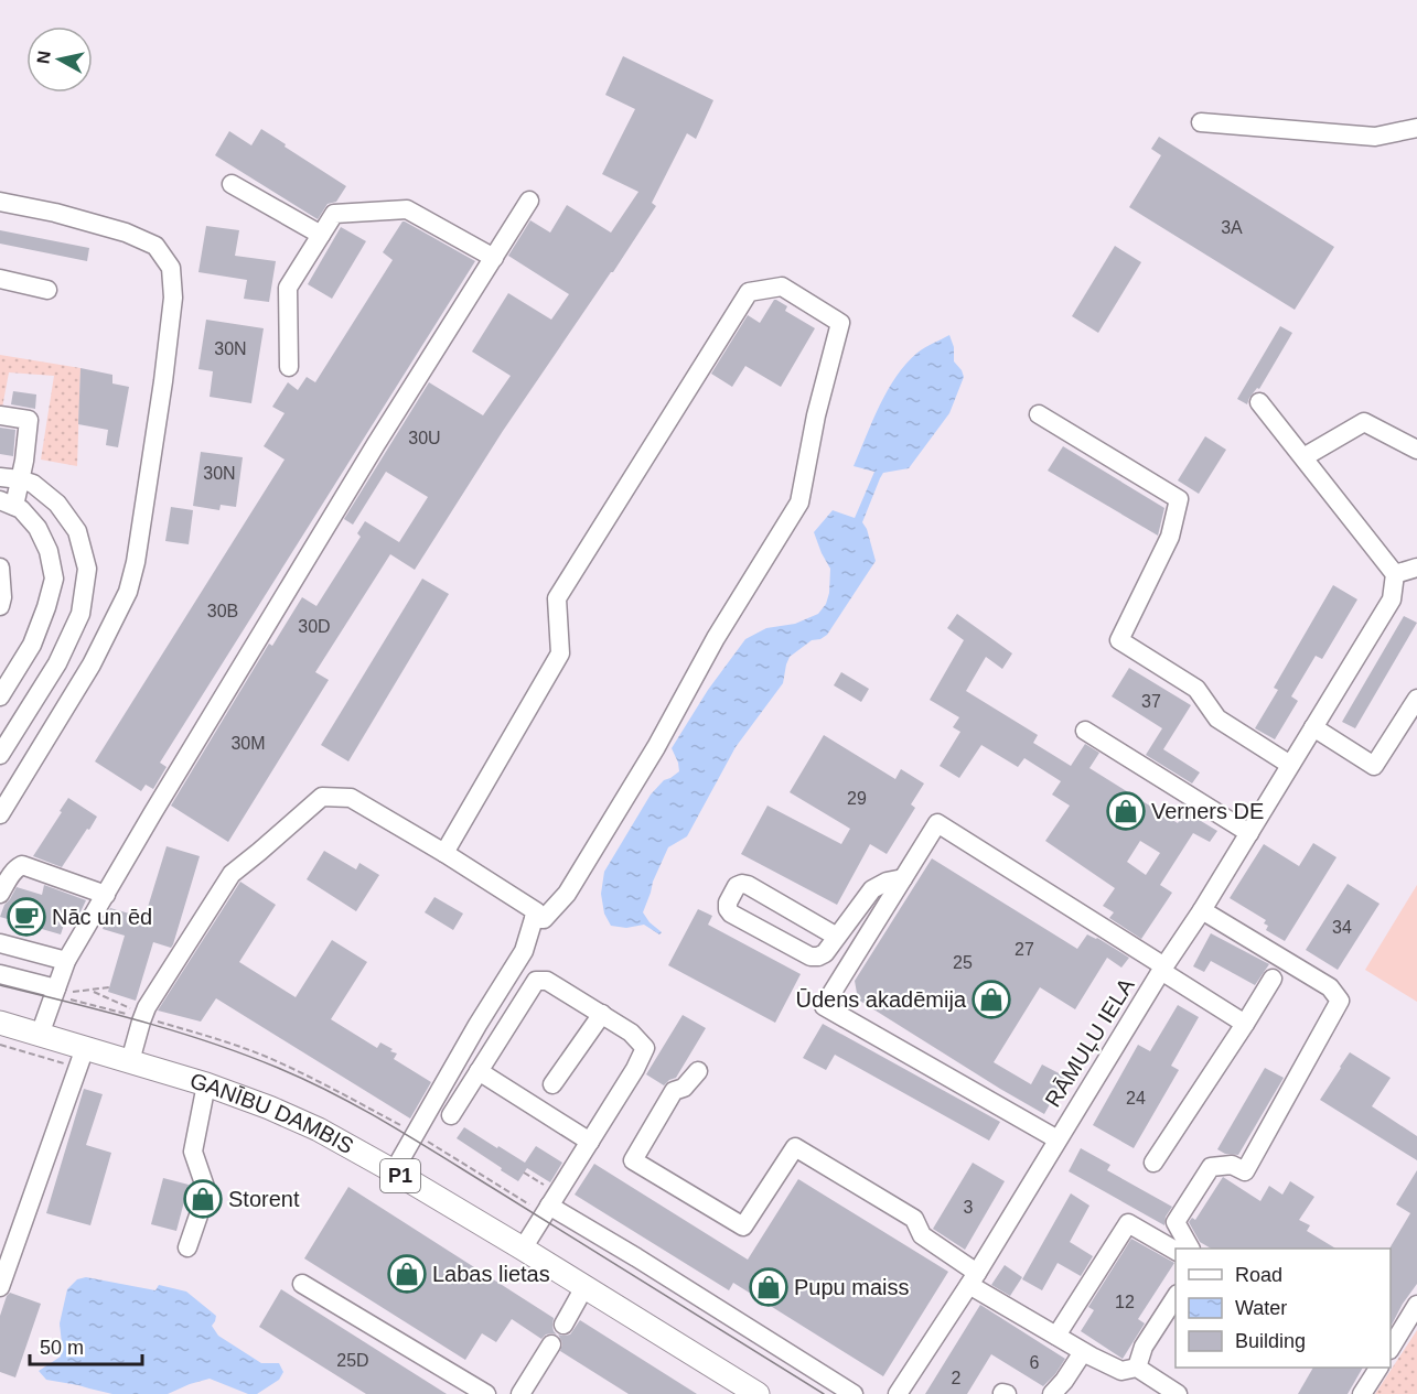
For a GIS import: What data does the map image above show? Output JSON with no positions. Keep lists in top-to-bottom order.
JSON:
{
  "streets": {
    "main road": ["GANĪBU DAMBIS", "P1"],
    "street": ["RĀMUĻU IELA"]
  },
  "places": {
    "shop": [
      "Verners DE",
      "Ūdens akadēmija",
      "Storent",
      "Labas lietas",
      "Pupu maiss"
    ],
    "cafe": ["Nāc un ēd"]
  },
  "house_numbers": [
    "3A",
    "30N",
    "30U",
    "30N",
    "30B",
    "30D",
    "37",
    "30M",
    "29",
    "34",
    "27",
    "25",
    "24",
    "3",
    "12",
    "25D",
    "6",
    "2"
  ],
  "legend": ["Road", "Water", "Building"],
  "scale_bar": "50 m",
  "north": "left"
}
